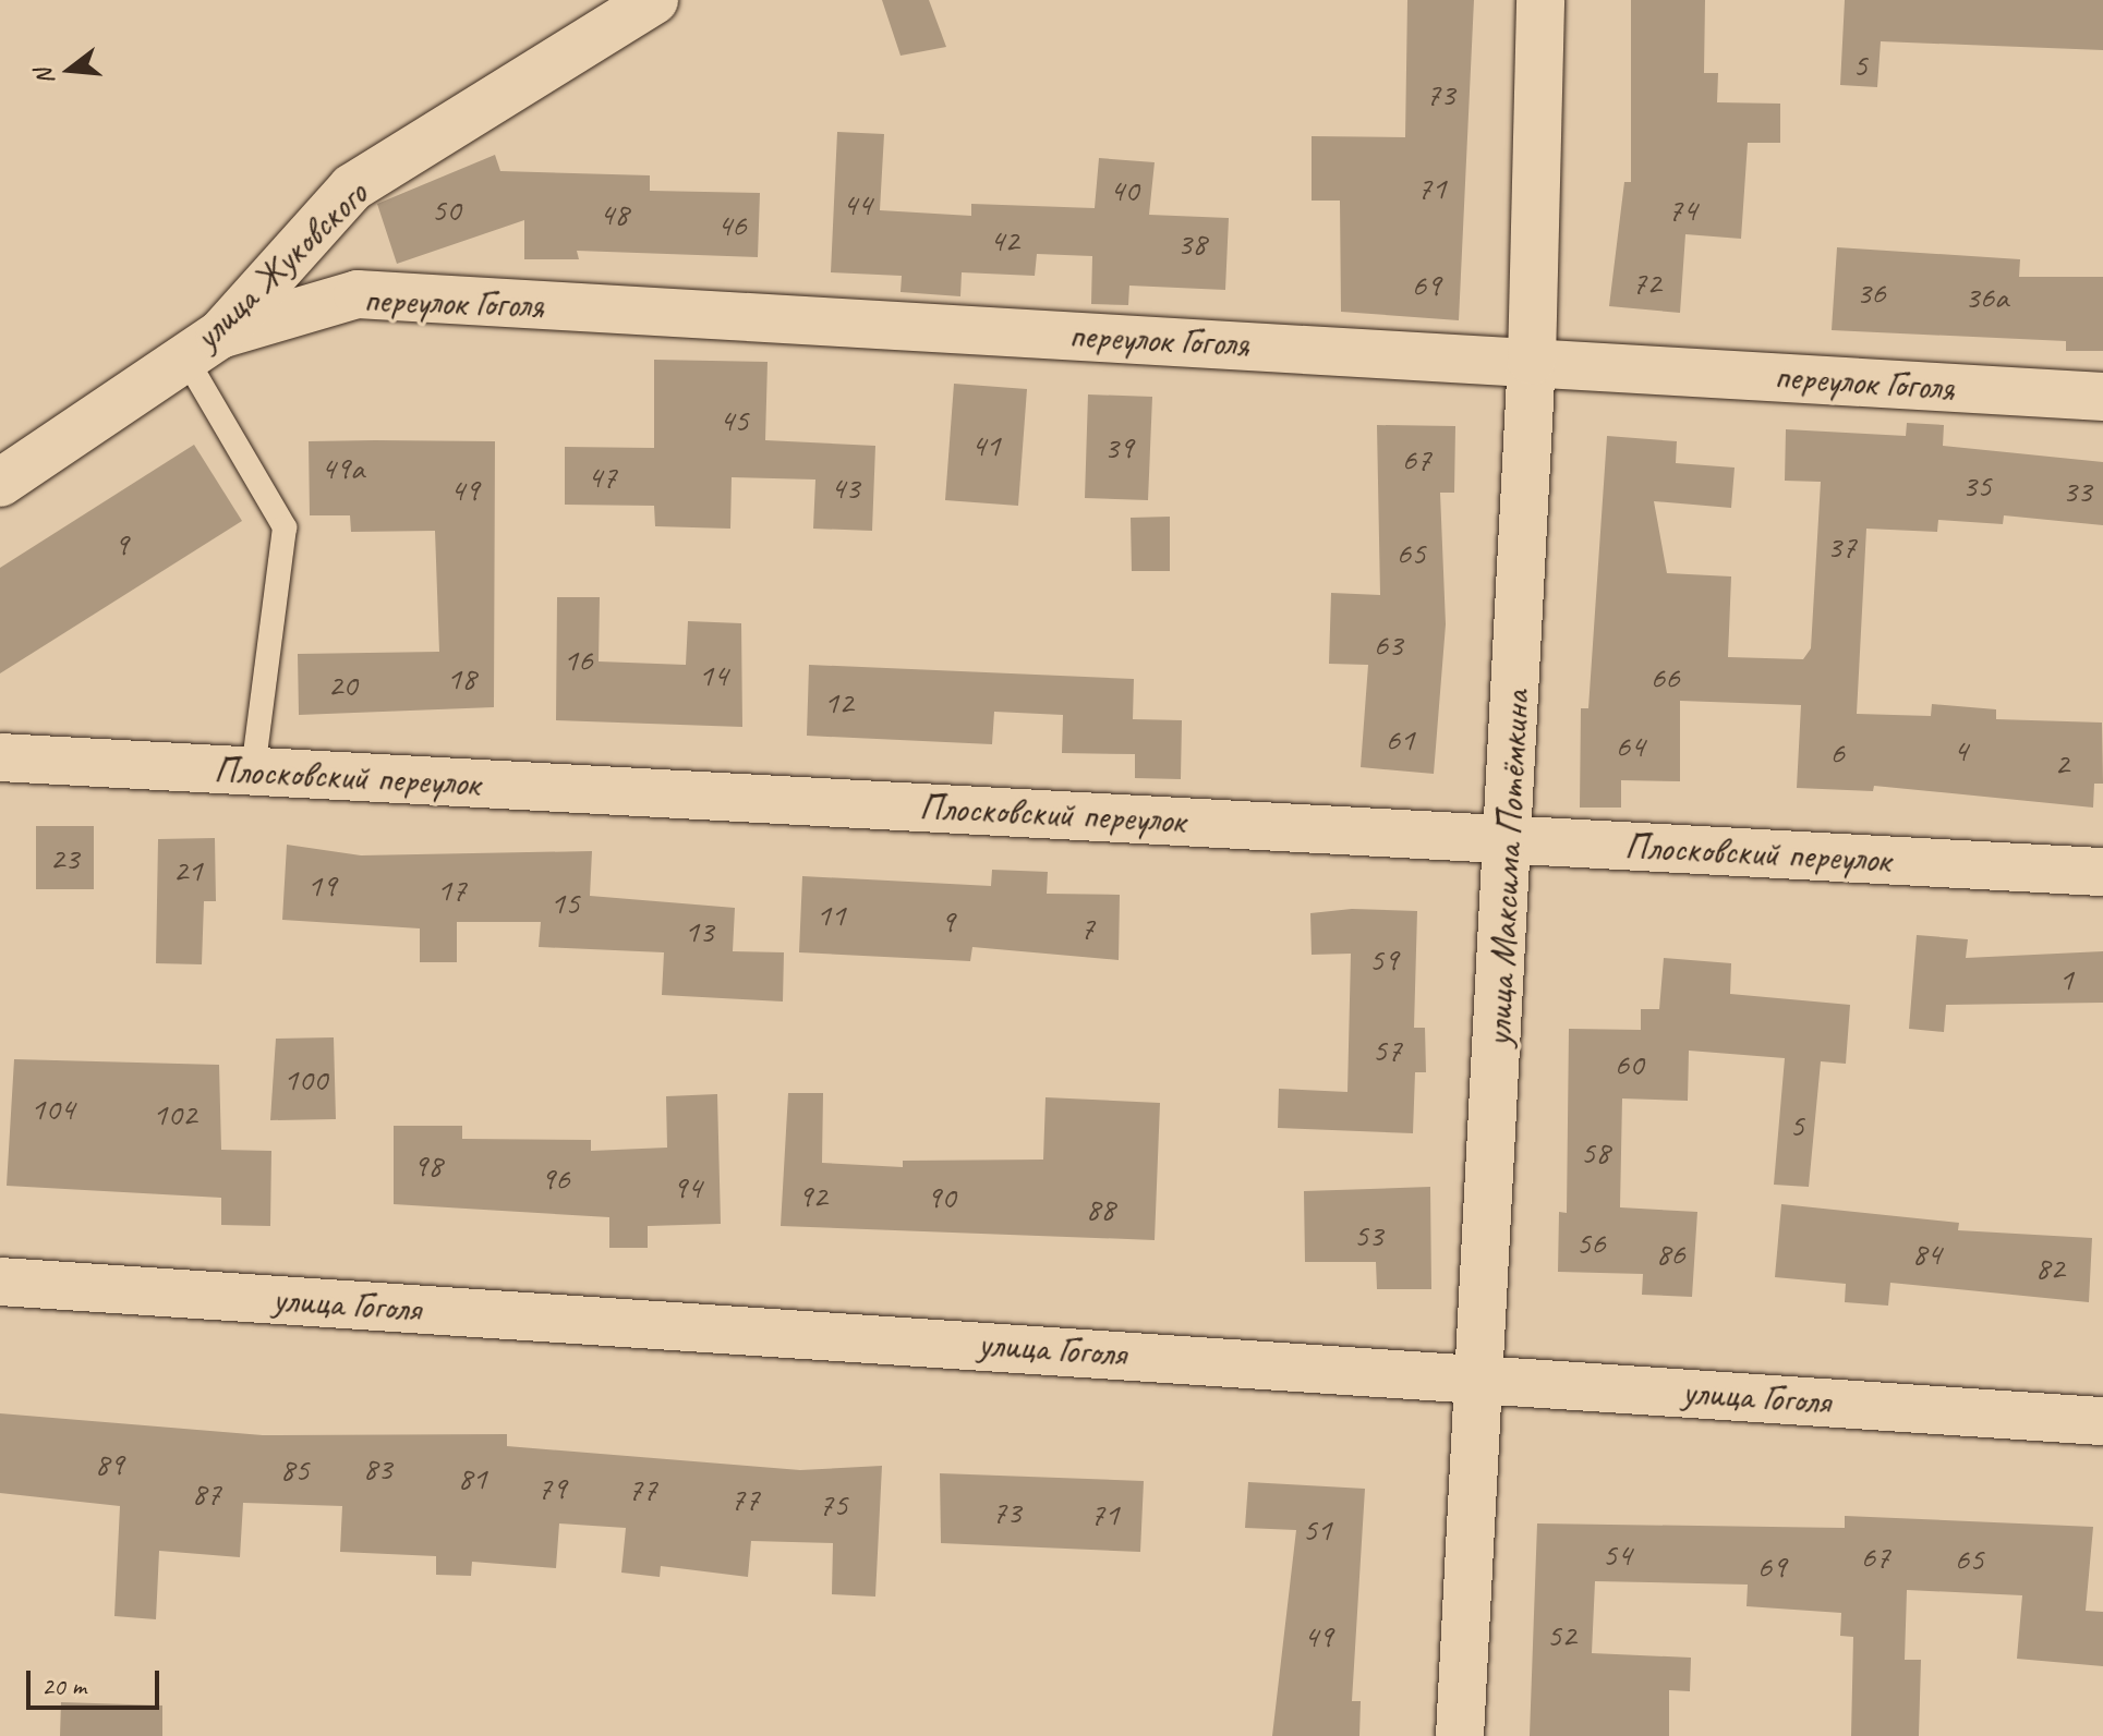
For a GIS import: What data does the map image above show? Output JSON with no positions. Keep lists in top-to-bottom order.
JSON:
{
  "streets": {
    "street": [
      "улица Жуковского",
      "переулок Гоголя",
      "Плосковский переулок",
      "улица Максима Потёмкина",
      "улица Гоголя"
    ]
  },
  "crossings": [
    ["улица Жуковского", "переулок Гоголя"],
    ["переулок Гоголя", "улица Максима Потёмкина"],
    ["Плосковский переулок", "улица Максима Потёмкина"],
    ["улица Максима Потёмкина", "улица Гоголя"]
  ],
  "house_numbers": [
    "5",
    "73",
    "71",
    "40",
    "44",
    "50",
    "74",
    "48",
    "46",
    "42",
    "38",
    "72",
    "69",
    "36",
    "36а",
    "45",
    "41",
    "39",
    "67",
    "49а",
    "47",
    "35",
    "43",
    "49",
    "33",
    "9",
    "37",
    "65",
    "63",
    "16",
    "14",
    "66",
    "18",
    "20",
    "12",
    "61",
    "64",
    "4",
    "6",
    "2",
    "23",
    "21",
    "19",
    "17",
    "15",
    "11",
    "9",
    "7",
    "13",
    "59",
    "1",
    "57",
    "60",
    "100",
    "104",
    "102",
    "5",
    "58",
    "98",
    "96",
    "94",
    "92",
    "90",
    "88",
    "53",
    "56",
    "86",
    "84",
    "82",
    "89",
    "83",
    "85",
    "81",
    "79",
    "77",
    "87",
    "77",
    "75",
    "73",
    "71",
    "51",
    "54",
    "67",
    "65",
    "69",
    "52",
    "49"
  ],
  "scale_bar": "20 m",
  "north": "left"
}
